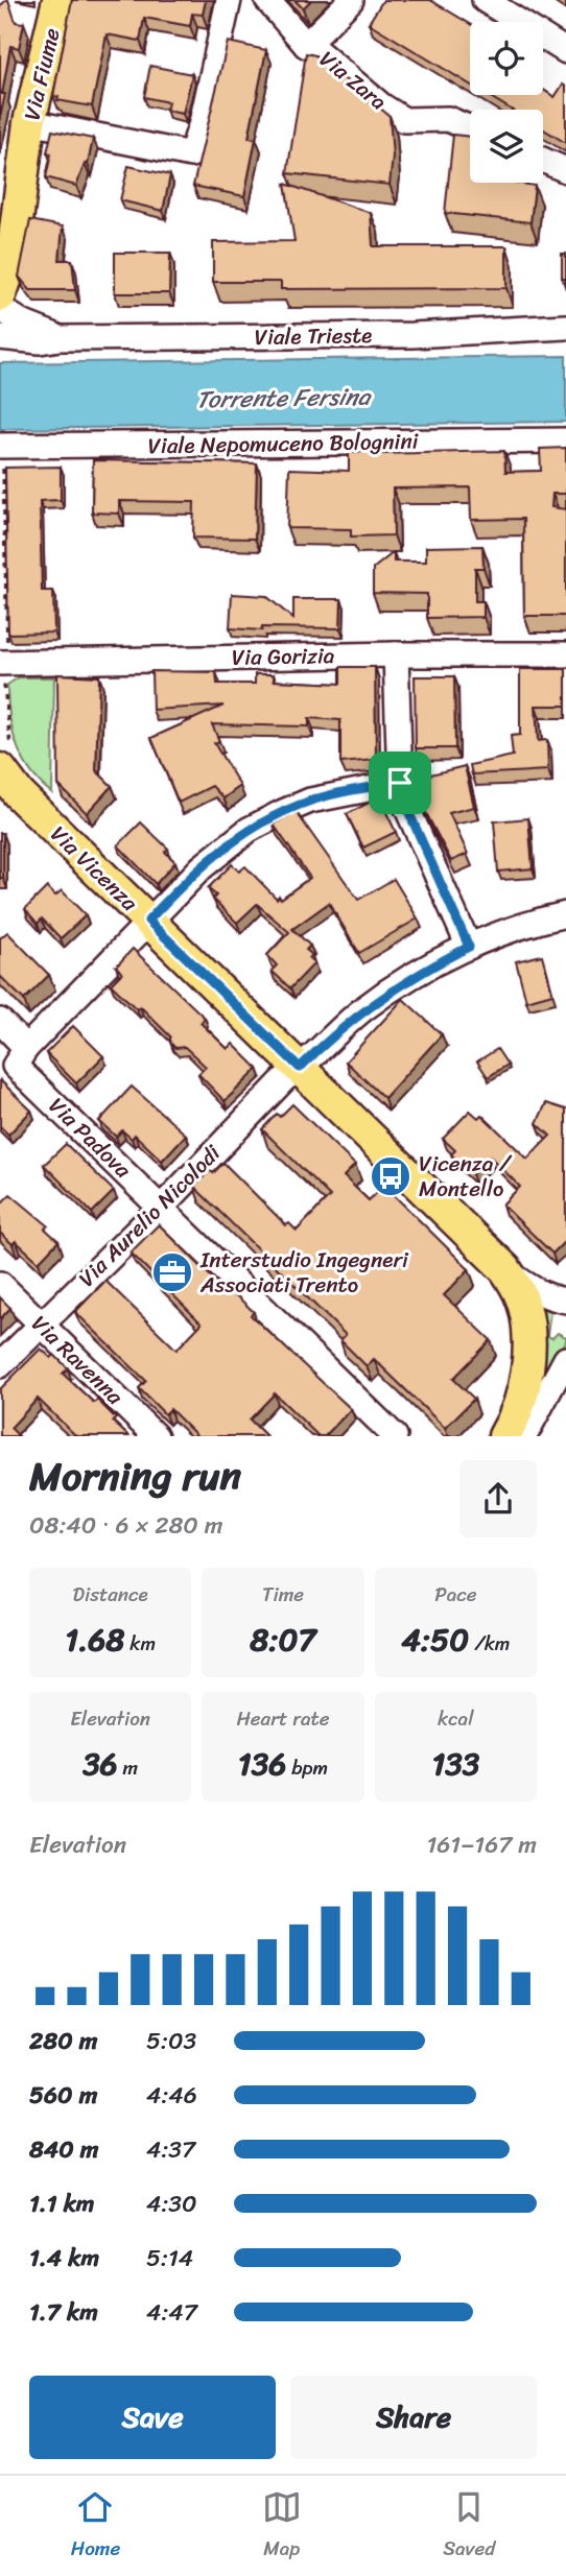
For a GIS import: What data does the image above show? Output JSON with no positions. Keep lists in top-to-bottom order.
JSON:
{
  "streets": {
    "main road": ["Via Fiume", "Via Vicenza"],
    "street": [
      "Via Zara",
      "Viale Trieste",
      "Viale Nepomuceno Bolognini",
      "Via Gorizia",
      "Via Padova",
      "Via Aurelio Nicolodi",
      "Via Ravenna"
    ]
  },
  "crossings": [
    ["Via Vicenza", "Via Aurelio Nicolodi"],
    ["Via Padova", "Via Aurelio Nicolodi"],
    ["Via Aurelio Nicolodi", "Via Ravenna"]
  ],
  "water": ["Torrente Fersina"],
  "places": {
    "bus stop": ["Vicenza / Montello"],
    "office": ["Interstudio Ingegneri Associati Trento"]
  },
  "page": {
    "heading": ["Morning run", "08:40 · 6 × 280 m"],
    "stats": [
      ["Distance", "1.68 km"],
      ["Time", "8:07"],
      ["Pace", "4:50 /km"],
      ["Elevation", "36 m"],
      ["Heart rate", "136 bpm"],
      ["kcal", "133"]
    ],
    "chart": ["Elevation", "161–167 m"],
    "list": [
      {
        "name": "280 m",
        "note": "5:03"
      },
      {
        "name": "560 m",
        "note": "4:46"
      },
      {
        "name": "840 m",
        "note": "4:37"
      },
      {
        "name": "1.1 km",
        "note": "4:30"
      },
      {
        "name": "1.4 km",
        "note": "5:14"
      },
      {
        "name": "1.7 km",
        "note": "4:47"
      }
    ],
    "buttons": ["Save", "Share"],
    "tabs": ["Home", "Map", "Saved"]
  }
}
